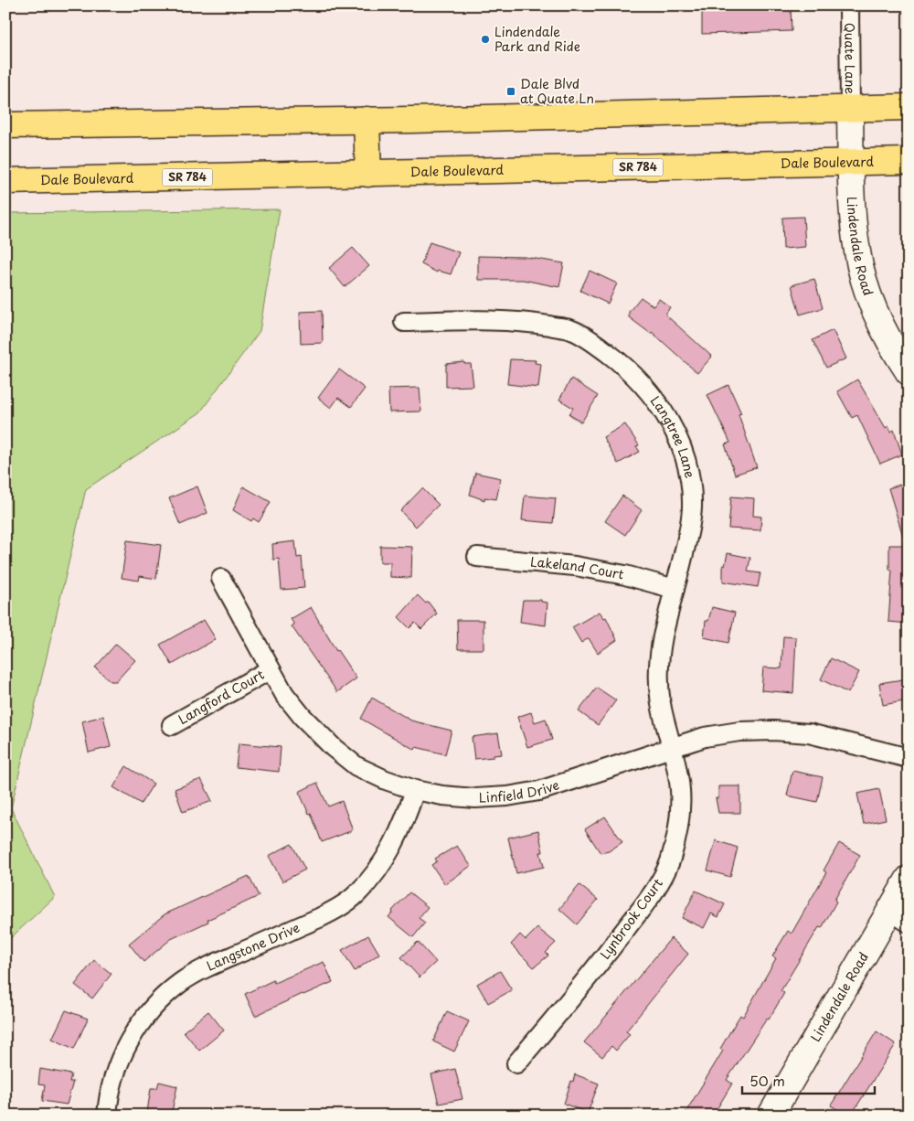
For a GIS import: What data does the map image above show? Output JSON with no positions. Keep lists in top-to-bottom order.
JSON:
{
  "streets": {
    "main road": ["Dale Boulevard", "SR 784"],
    "street": [
      "Quate Lane",
      "Lindendale Road",
      "Langtree Lane",
      "Lakeland Court",
      "Langford Court",
      "Linfield Drive",
      "Lynbrook Court",
      "Langstone Drive"
    ]
  },
  "crossings": [
    ["Quate Lane", "Lindendale Road"],
    ["Dale Boulevard", "Lindendale Road"],
    ["Langtree Lane", "Lakeland Court"],
    ["Langtree Lane", "Linfield Drive"],
    ["Langtree Lane", "Lynbrook Court"],
    ["Langford Court", "Linfield Drive"],
    ["Linfield Drive", "Lynbrook Court"],
    ["Linfield Drive", "Langstone Drive"]
  ],
  "places": {
    "other": ["Lindendale Park and Ride"],
    "transit": ["Dale Blvd at Quate Ln"]
  },
  "scale_bar": "50 m"
}
